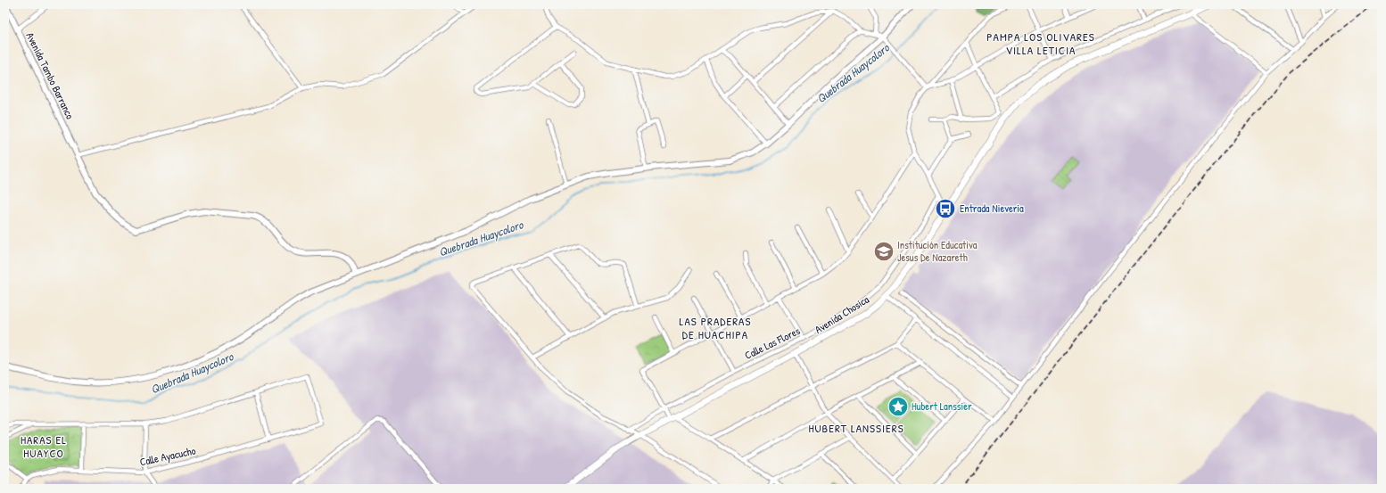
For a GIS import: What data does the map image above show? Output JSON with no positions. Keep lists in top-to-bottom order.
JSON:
{
  "streets": {
    "main road": ["Avenida Tambo Barranco", "Avenida Chosica"],
    "street": ["Calle Las Flores", "Calle Ayacucho"]
  },
  "districts": [
    "PAMPA LOS OLIVARES VILLA LETICIA",
    "LAS PRADERAS DE HUACHIPA",
    "HUBERT LANSSIERS",
    "HARAS EL HUAYCO"
  ],
  "water": ["Quebrada Huaycoloro"],
  "places": {
    "bus stop": ["Entrada Nieveria"],
    "school or university": ["Institución Educativa Jesus De Nazareth"],
    "place": ["Hubert Lanssier"]
  }
}
